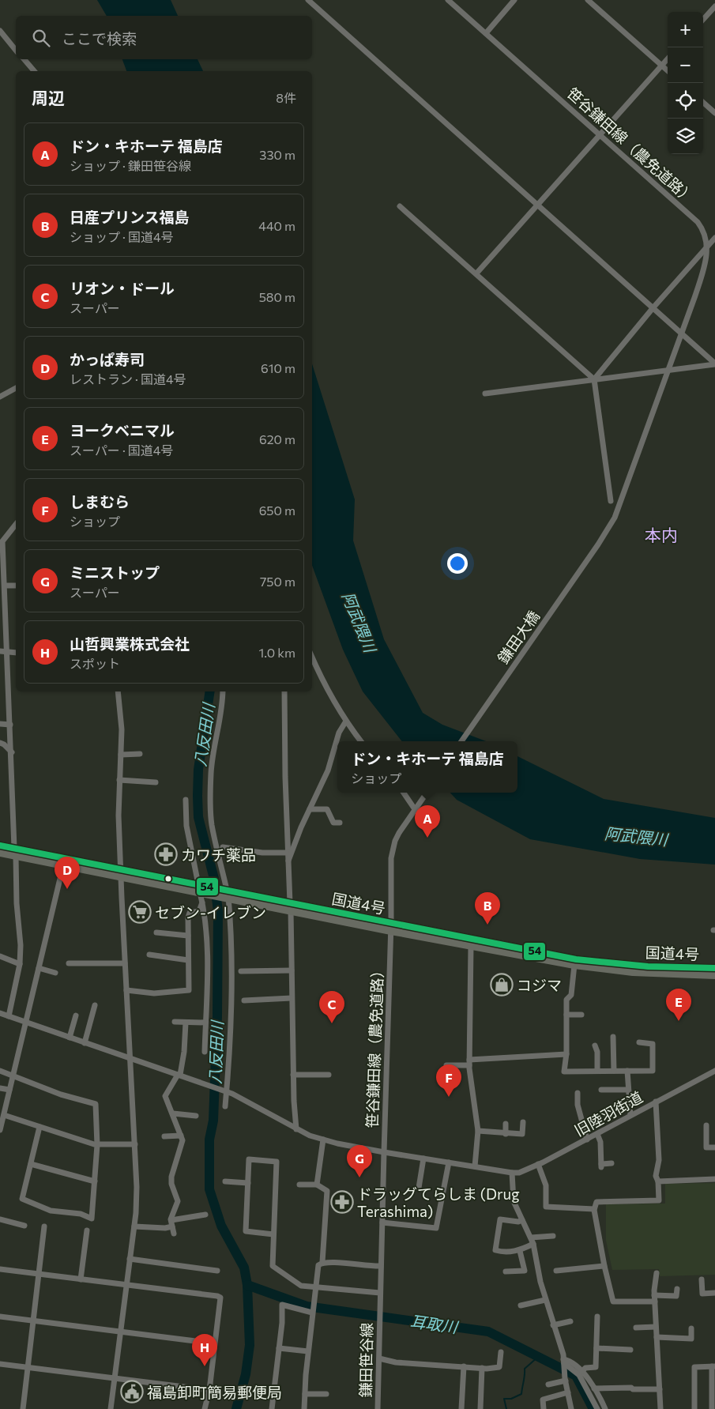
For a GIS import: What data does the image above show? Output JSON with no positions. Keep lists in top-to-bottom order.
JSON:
{
  "streets": {
    "highway": ["国道4号"],
    "street": [
      "笹谷鎌田線（農免道路）",
      "鎌田大橋",
      "旧陸羽街道",
      "鎌田笹谷線"
    ]
  },
  "crossings": [
    ["笹谷鎌田線（農免道路）", "鎌田大橋"],
    ["笹谷鎌田線（農免道路）", "国道4号"],
    ["笹谷鎌田線（農免道路）", "鎌田笹谷線"]
  ],
  "districts": ["本内"],
  "water": ["阿武隈川", "八反田川", "耳取川"],
  "places": {
    "pharmacy": ["カワチ薬品", "ドラッグてらしま (Drug Terashima)"],
    "supermarket": ["セブン-イレブン"],
    "shop": ["コジマ"],
    "public building": ["福島卸町簡易郵便局"]
  },
  "lines": ["transit line 54"],
  "page": {
    "map_buttons": ["+", "−"],
    "search": "ここで検索",
    "heading": ["周辺", "8件"],
    "list": [
      {
        "mark": "A",
        "name": "ドン・キホーテ 福島店",
        "note": "ショップ · 鎌田笹谷線",
        "value": "330 m"
      },
      {
        "mark": "B",
        "name": "日産プリンス福島",
        "note": "ショップ · 国道4号",
        "value": "440 m"
      },
      {
        "mark": "C",
        "name": "リオン・ドール",
        "note": "スーパー",
        "value": "580 m"
      },
      {
        "mark": "D",
        "name": "かっぱ寿司",
        "note": "レストラン · 国道4号",
        "value": "610 m"
      },
      {
        "mark": "E",
        "name": "ヨークベニマル",
        "note": "スーパー · 国道4号",
        "value": "620 m"
      },
      {
        "mark": "F",
        "name": "しまむら",
        "note": "ショップ",
        "value": "650 m"
      },
      {
        "mark": "G",
        "name": "ミニストップ",
        "note": "スーパー",
        "value": "750 m"
      },
      {
        "mark": "H",
        "name": "山哲興業株式会社",
        "note": "スポット",
        "value": "1.0 km"
      }
    ],
    "popup": ["ドン・キホーテ 福島店", "ショップ"],
    "pins": [
      "A",
      "D",
      "B",
      "E",
      "C",
      "F",
      "G",
      "H"
    ]
  }
}
